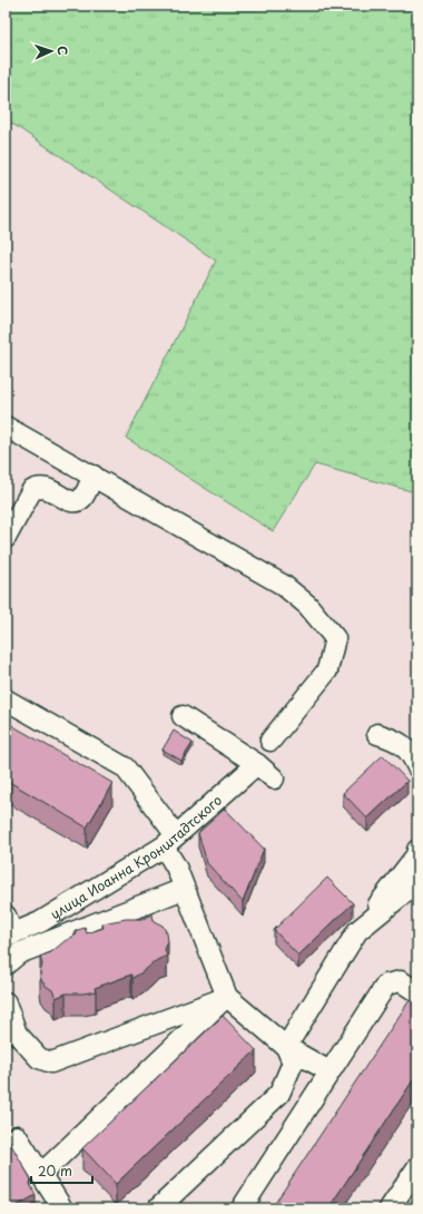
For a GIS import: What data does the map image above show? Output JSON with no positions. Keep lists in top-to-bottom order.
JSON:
{
  "streets": {
    "street": ["улица Иоанна Кронштадтского"]
  },
  "scale_bar": "20 m",
  "north": "right"
}
